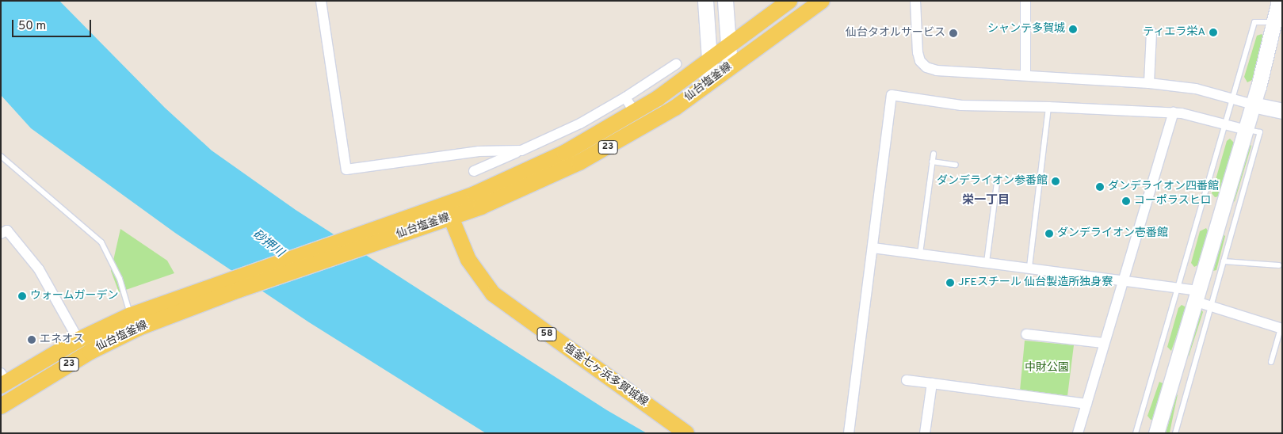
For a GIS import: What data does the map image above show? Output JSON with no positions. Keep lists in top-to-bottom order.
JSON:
{
  "streets": {
    "main road": [
      "仙台塩釜線",
      "23",
      "58",
      "塩釜七ヶ浜多賀城線"
    ]
  },
  "crossings": [
    ["仙台塩釜線", "塩釜七ヶ浜多賀城線"]
  ],
  "districts": ["栄一丁目"],
  "water": ["砂押川"],
  "parks": ["中財公園"],
  "places": [
    "シャンテ多賀城",
    "ティエラ栄A",
    "仙台タオルサービス",
    "ダンデライオン参番館",
    "ダンデライオン四番館",
    "コーポラスヒロ",
    "ダンデライオン壱番館",
    "JFEスチール 仙台製造所独身寮",
    "ウォームガーデン",
    "エネオス"
  ],
  "scale_bar": "50 m"
}
